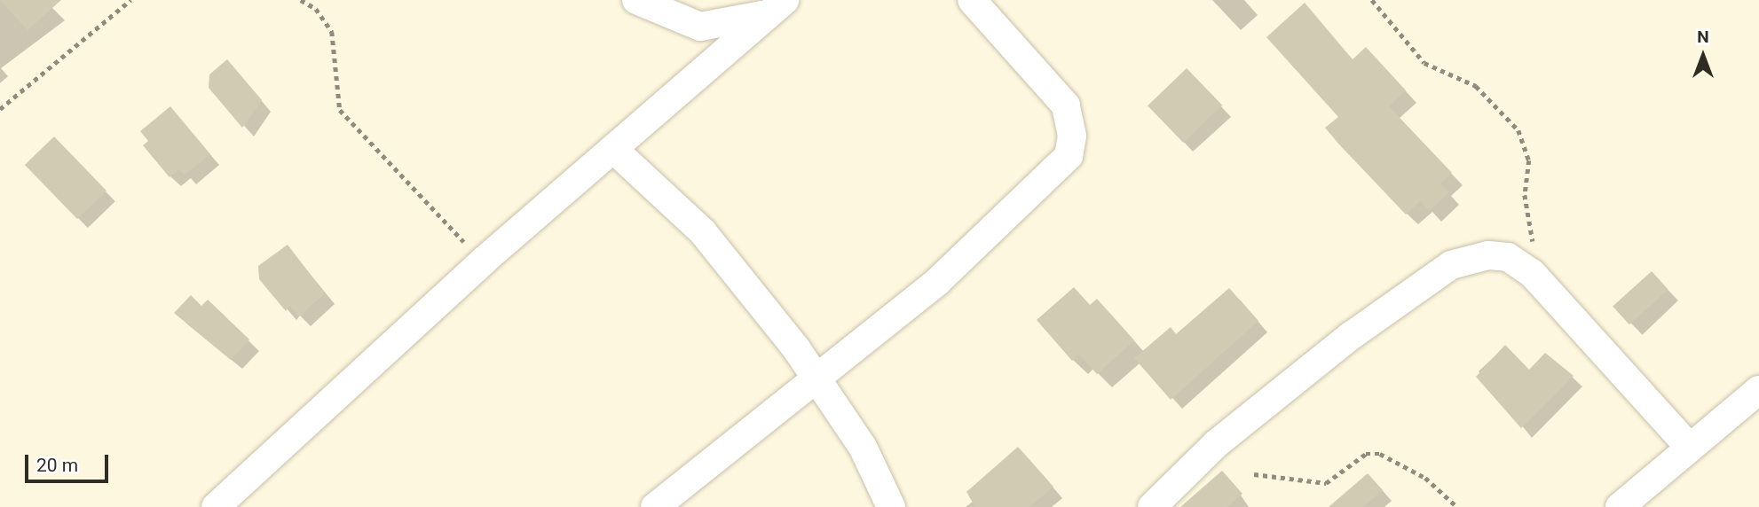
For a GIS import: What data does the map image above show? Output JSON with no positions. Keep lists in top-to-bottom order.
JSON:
{
  "scale_bar": "20 m",
  "north": "top"
}
